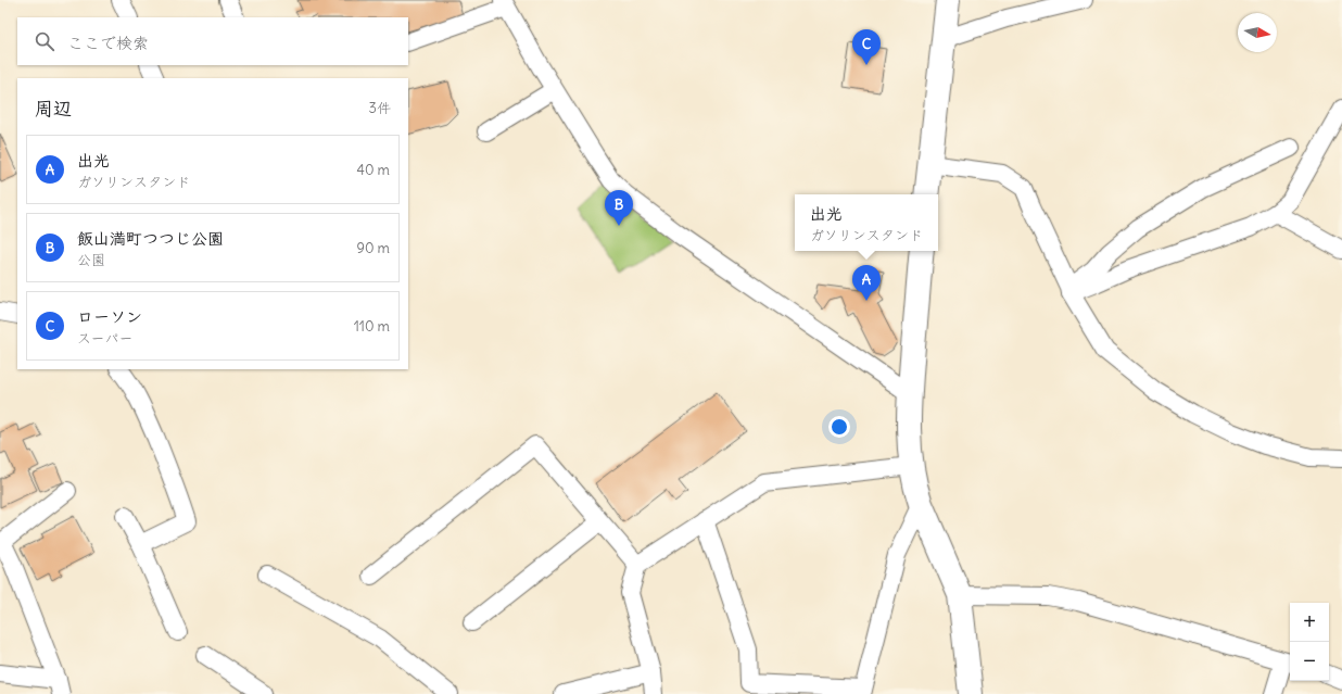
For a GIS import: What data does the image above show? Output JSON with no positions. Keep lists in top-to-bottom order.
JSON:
{
  "north": "right",
  "page": {
    "search": "ここで検索",
    "pins": ["C", "B", "A"],
    "heading": ["周辺", "3件"],
    "list": [
      {
        "mark": "A",
        "name": "出光",
        "note": "ガソリンスタンド",
        "value": "40 m"
      },
      {
        "mark": "B",
        "name": "飯山満町つつじ公園",
        "note": "公園",
        "value": "90 m"
      },
      {
        "mark": "C",
        "name": "ローソン",
        "note": "スーパー",
        "value": "110 m"
      }
    ],
    "popup": ["出光", "ガソリンスタンド"],
    "map_buttons": ["+", "−"]
  }
}
